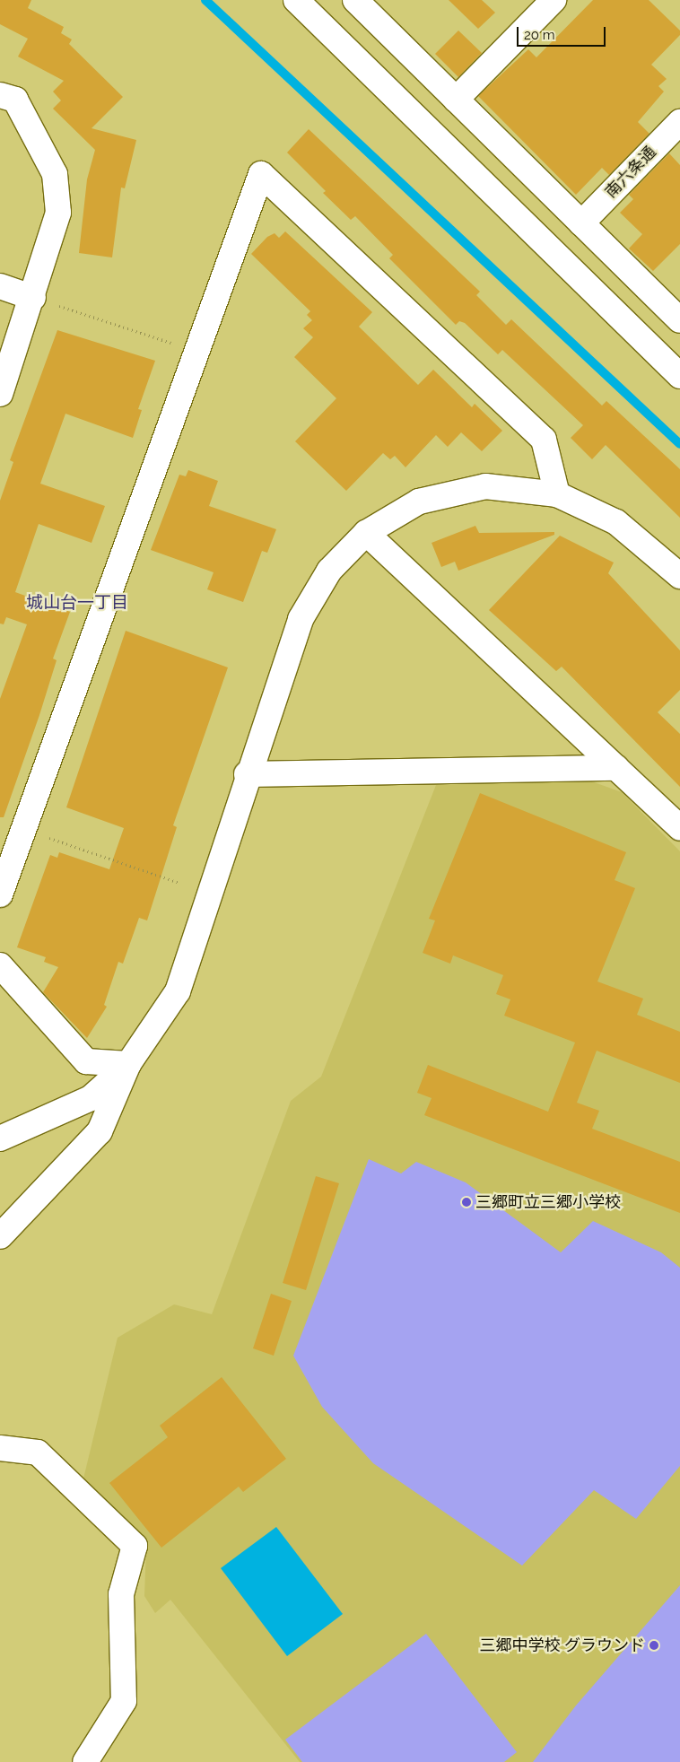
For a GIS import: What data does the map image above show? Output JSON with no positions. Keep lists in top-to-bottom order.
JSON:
{
  "streets": {
    "street": ["南六条通"]
  },
  "districts": ["城山台一丁目"],
  "places": ["三郷町立三郷小学校", "三郷中学校 グラウンド"],
  "scale_bar": "20 m"
}
